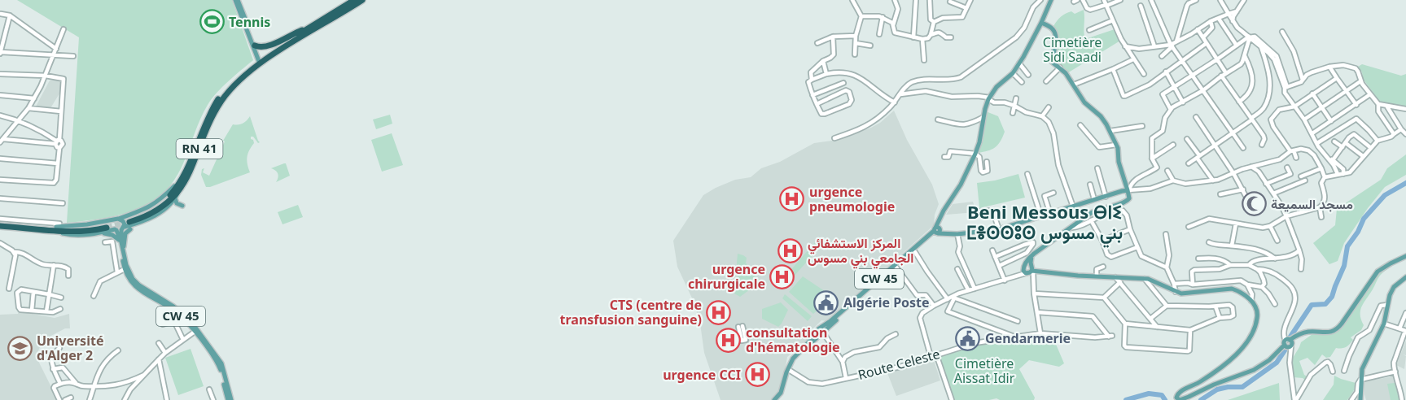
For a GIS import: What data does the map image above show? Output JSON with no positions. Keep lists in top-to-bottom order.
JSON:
{
  "streets": {
    "highway": ["RN 41"],
    "main road": ["CW 45"],
    "street": ["Route Celeste"]
  },
  "crossings": [
    ["CW 45", "Route Celeste"]
  ],
  "districts": ["Beni Messous ⴱⵏⵉ ⵎⴻⵙⵙⵓⵙ بني مسوس"],
  "parks": ["Cimetière Sidi Saadi", "Cimetière Aissat Idir"],
  "places": {
    "sports": ["Tennis"],
    "hospital": [
      "urgence pneumologie",
      "المركز الاستشفائي الجامعي بني مسوس",
      "urgence chirurgicale",
      "CTS (centre de transfusion sanguine)",
      "consultation d'hématologie",
      "urgence CCI"
    ],
    "mosque": ["مسجد السميعة"],
    "public building": ["Algérie Poste", "Gendarmerie"],
    "school or university": ["Université d'Alger 2"]
  }
}
